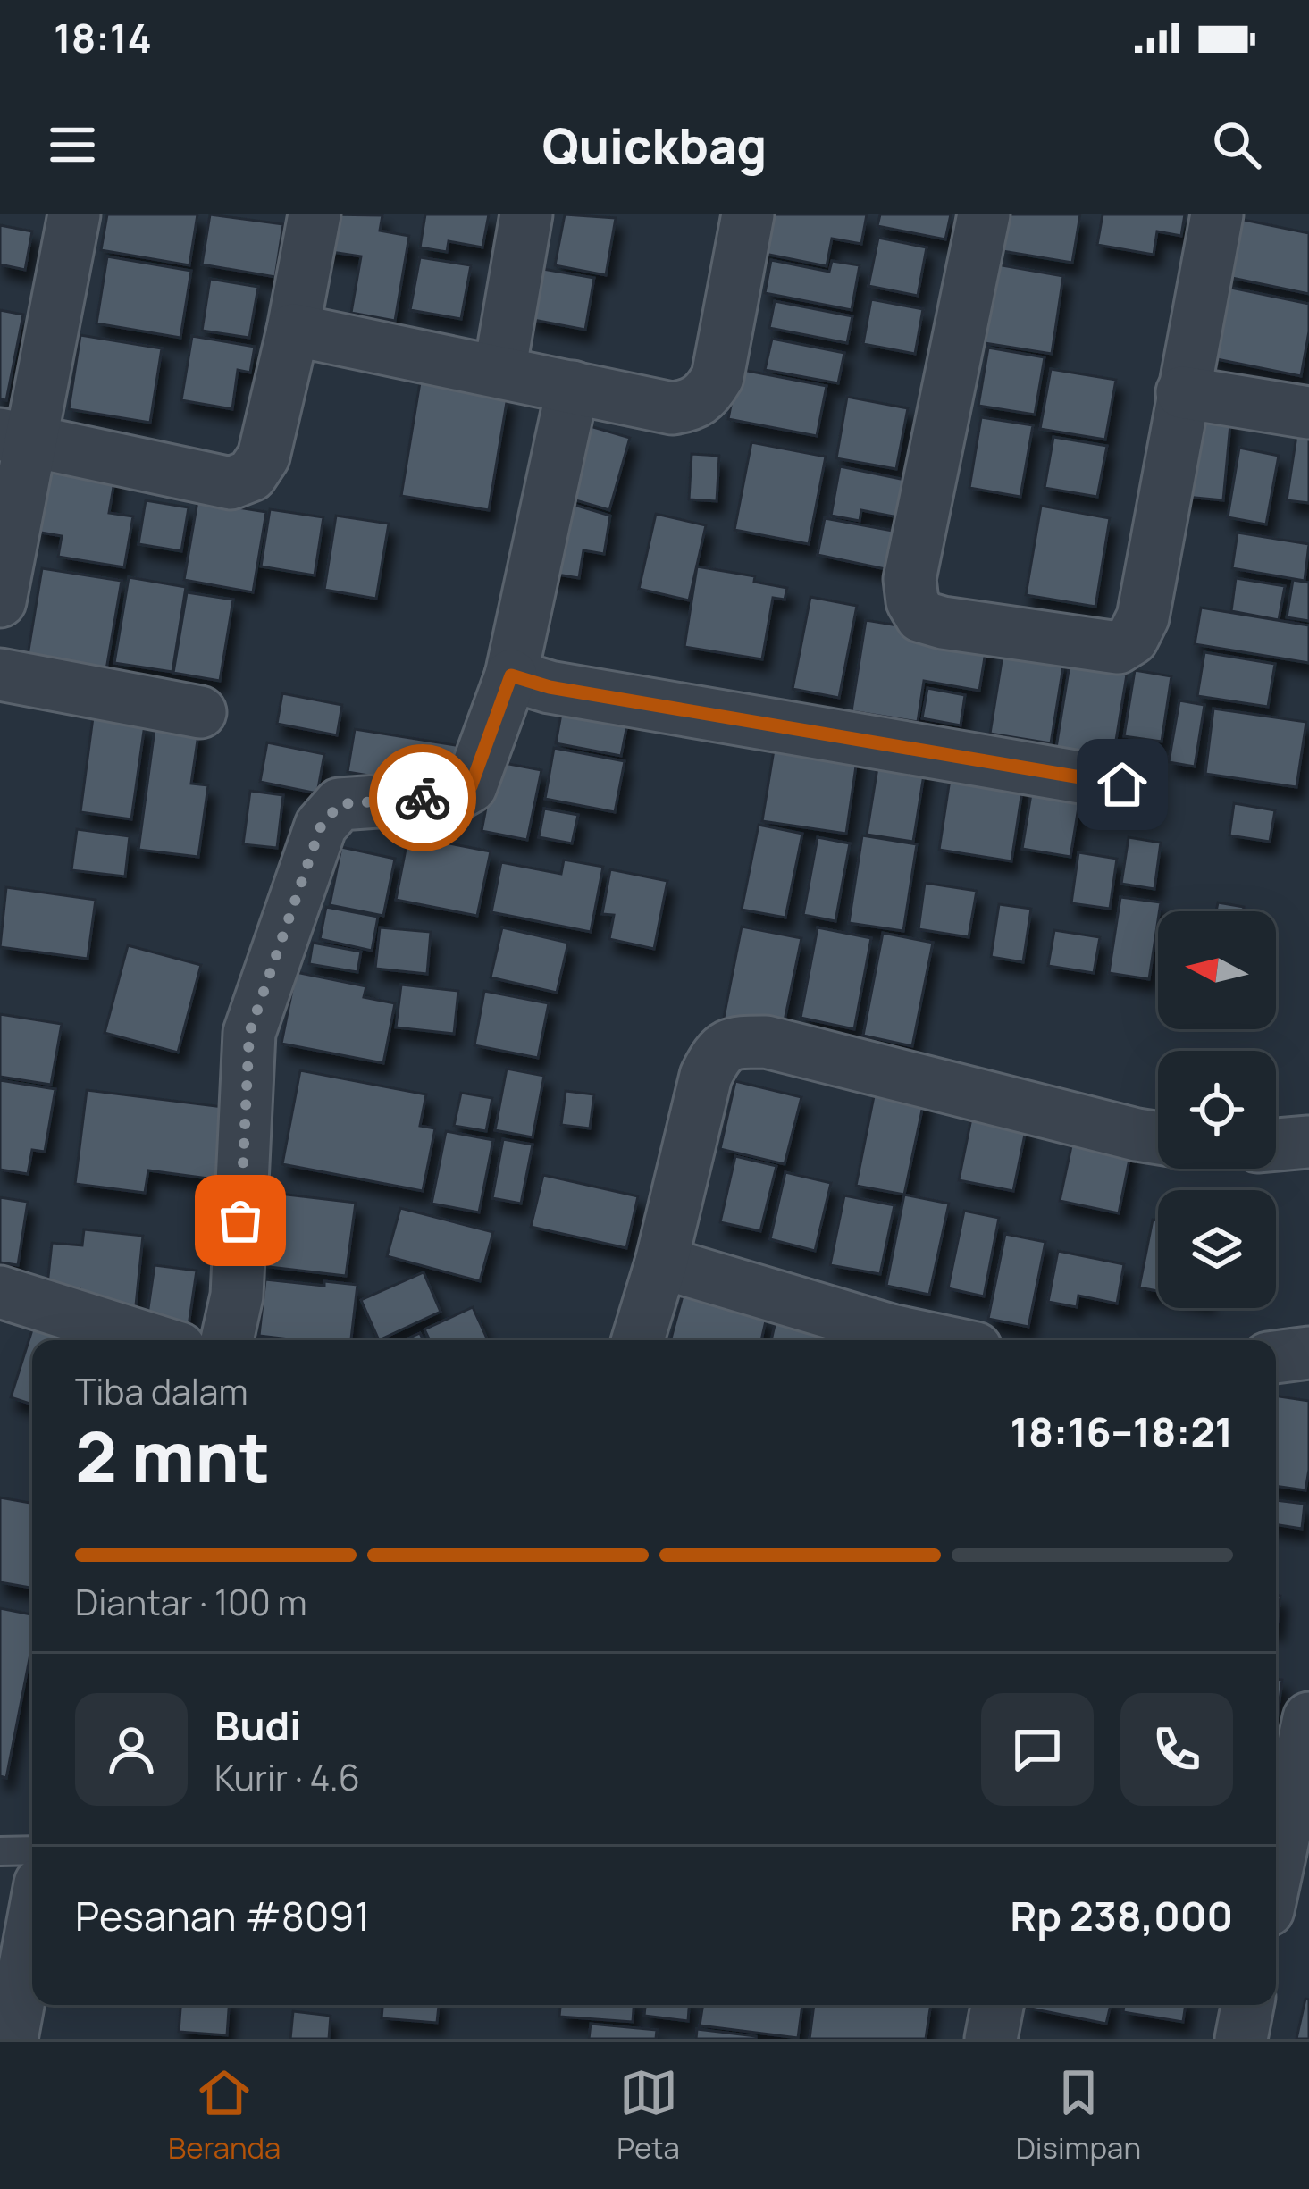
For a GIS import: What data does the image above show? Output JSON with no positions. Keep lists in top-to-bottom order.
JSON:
{
  "north": "left",
  "page": {
    "status": "18:14",
    "header": "Quickbag",
    "heading": ["2 mnt", "Tiba dalam", "18:16–18:21"],
    "panel": [
      "Budi",
      "Kurir · 4.6",
      "Pesanan #8091",
      "Rp 238,000"
    ],
    "bar": "Diantar · 100 m",
    "tabs": ["Beranda", "Peta", "Disimpan"]
  }
}
